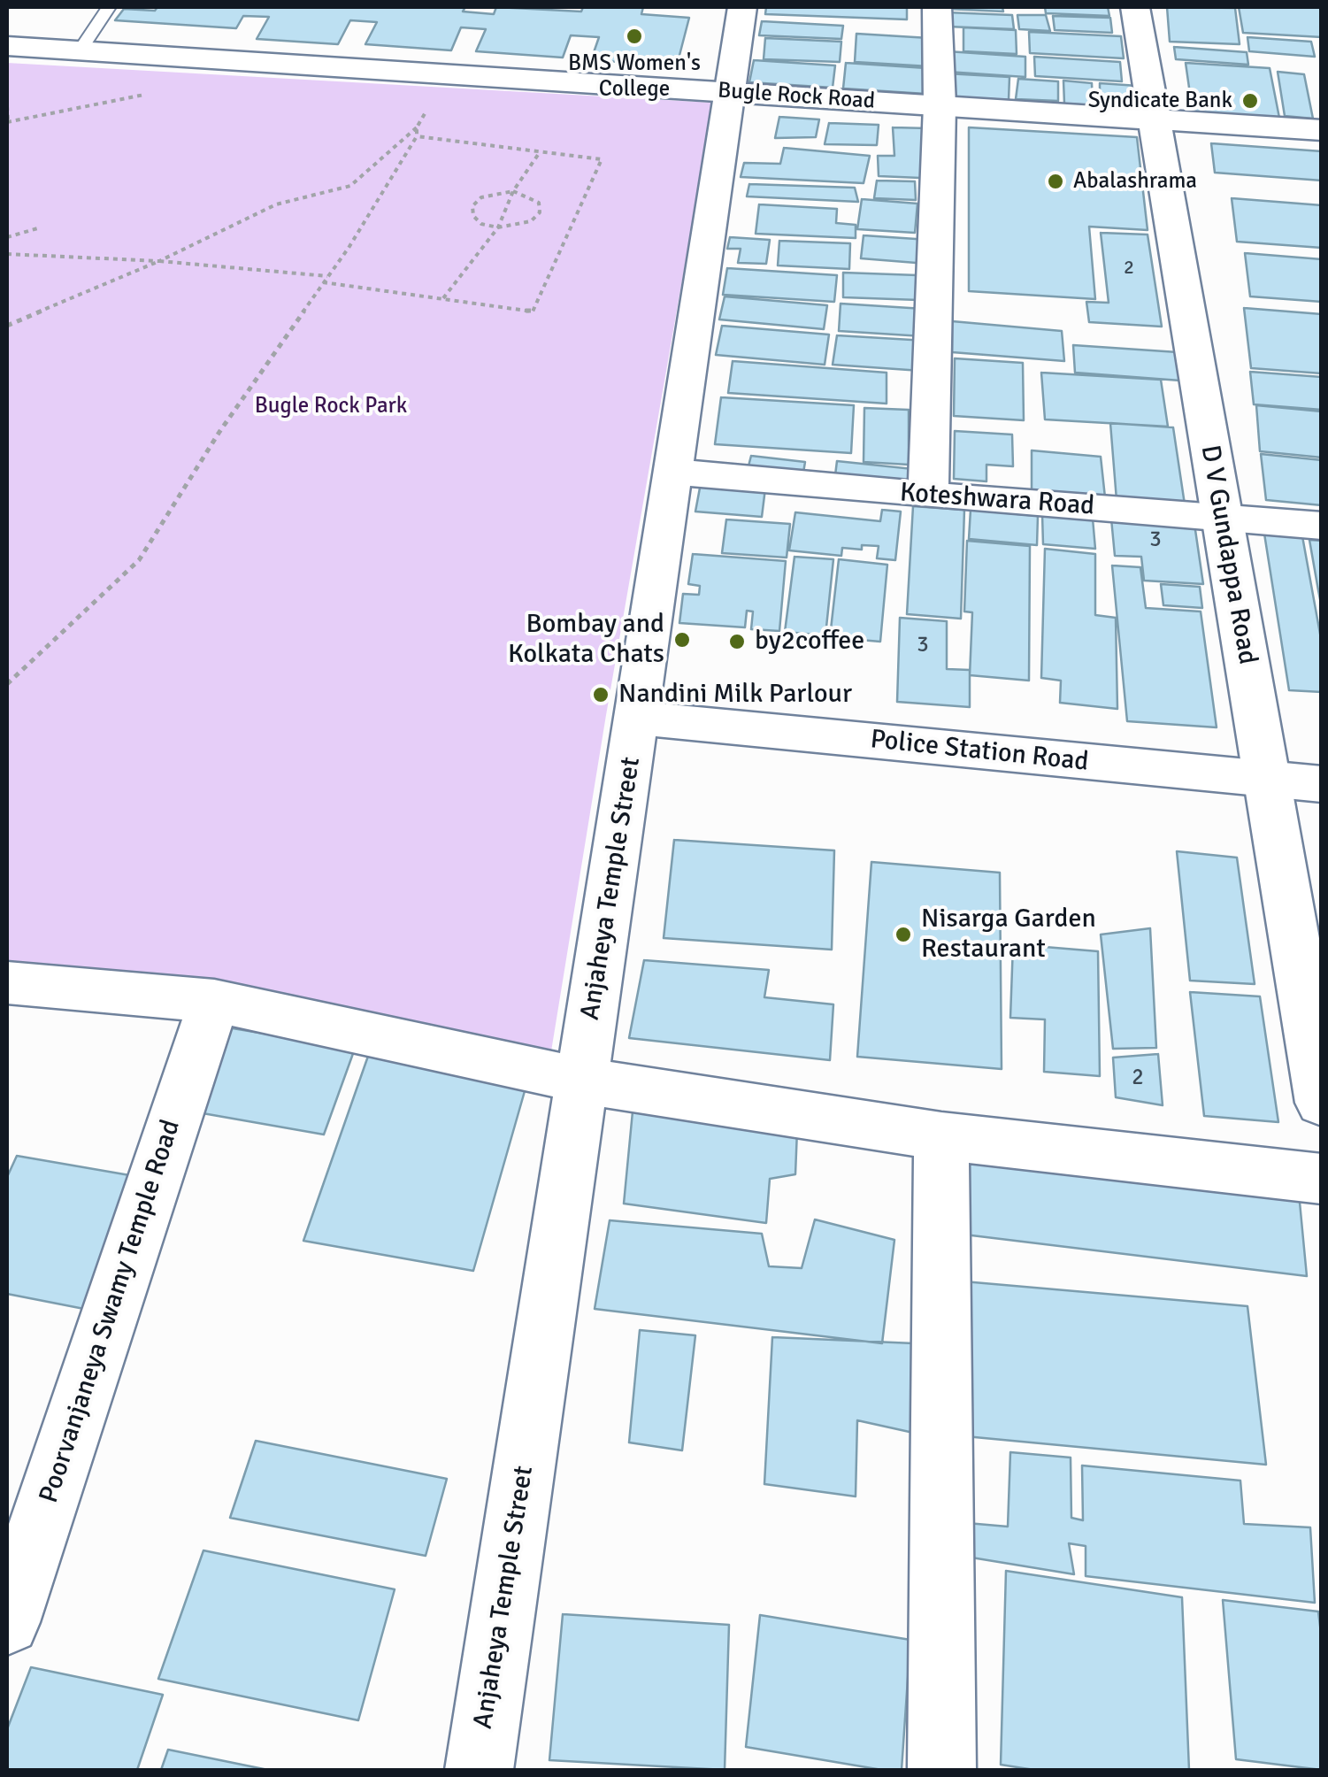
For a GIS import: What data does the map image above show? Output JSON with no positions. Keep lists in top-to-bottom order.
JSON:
{
  "streets": {
    "street": [
      "Bugle Rock Road",
      "Koteshwara Road",
      "D V Gundappa Road",
      "Police Station Road",
      "Anjaheya Temple Street",
      "Poorvanjaneya Swamy Temple Road"
    ]
  },
  "crossings": [
    ["Bugle Rock Road", "D V Gundappa Road"],
    ["Bugle Rock Road", "Anjaheya Temple Street"],
    ["Koteshwara Road", "D V Gundappa Road"],
    ["Koteshwara Road", "Anjaheya Temple Street"],
    ["D V Gundappa Road", "Police Station Road"],
    ["Police Station Road", "Anjaheya Temple Street"]
  ],
  "parks": ["Bugle Rock Park"],
  "places": [
    "BMS Women's College",
    "Syndicate Bank",
    "Abalashrama",
    "Bombay and Kolkata Chats",
    "by2coffee",
    "Nandini Milk Parlour",
    "Nisarga Garden Restaurant"
  ],
  "house_numbers": [
    "2",
    "3",
    "3",
    "2"
  ]
}
